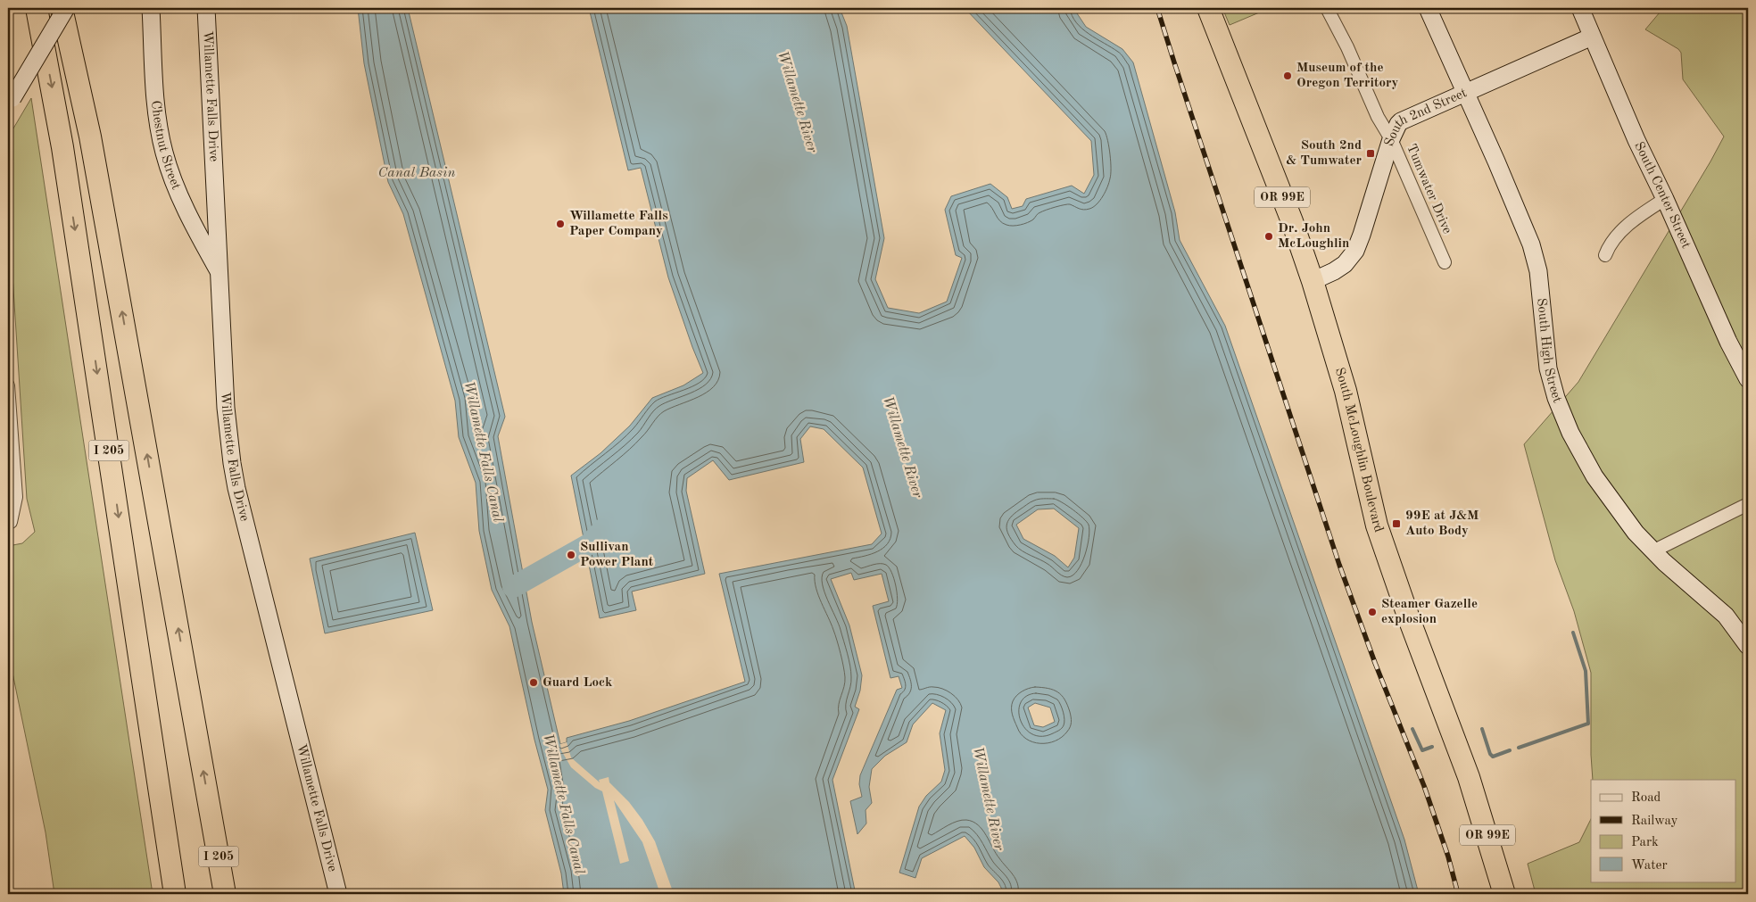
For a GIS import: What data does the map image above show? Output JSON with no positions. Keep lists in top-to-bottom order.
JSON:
{
  "streets": {
    "highway": ["OR 99E", "South McLoughlin Boulevard", "I 205"],
    "street": [
      "Willamette Falls Drive",
      "South 2nd Street",
      "Chestnut Street",
      "Tumwater Drive",
      "South Center Street",
      "South High Street"
    ]
  },
  "crossings": [
    ["Willamette Falls Drive", "Chestnut Street"],
    ["South 2nd Street", "Tumwater Drive"],
    ["South 2nd Street", "South Center Street"],
    ["South 2nd Street", "South High Street"],
    ["South 2nd Street", "South McLoughlin Boulevard"]
  ],
  "water": ["Willamette River", "Canal Basin", "Willamette Falls Canal"],
  "places": {
    "other": [
      "Museum of the Oregon Territory",
      "Willamette Falls Paper Company",
      "Dr. John McLoughlin",
      "Sullivan Power Plant",
      "Steamer Gazelle explosion",
      "Guard Lock"
    ],
    "transit": ["South 2nd & Tumwater", "99E at J&M Auto Body"]
  },
  "legend": [
    "Road",
    "Railway",
    "Park",
    "Water"
  ]
}
